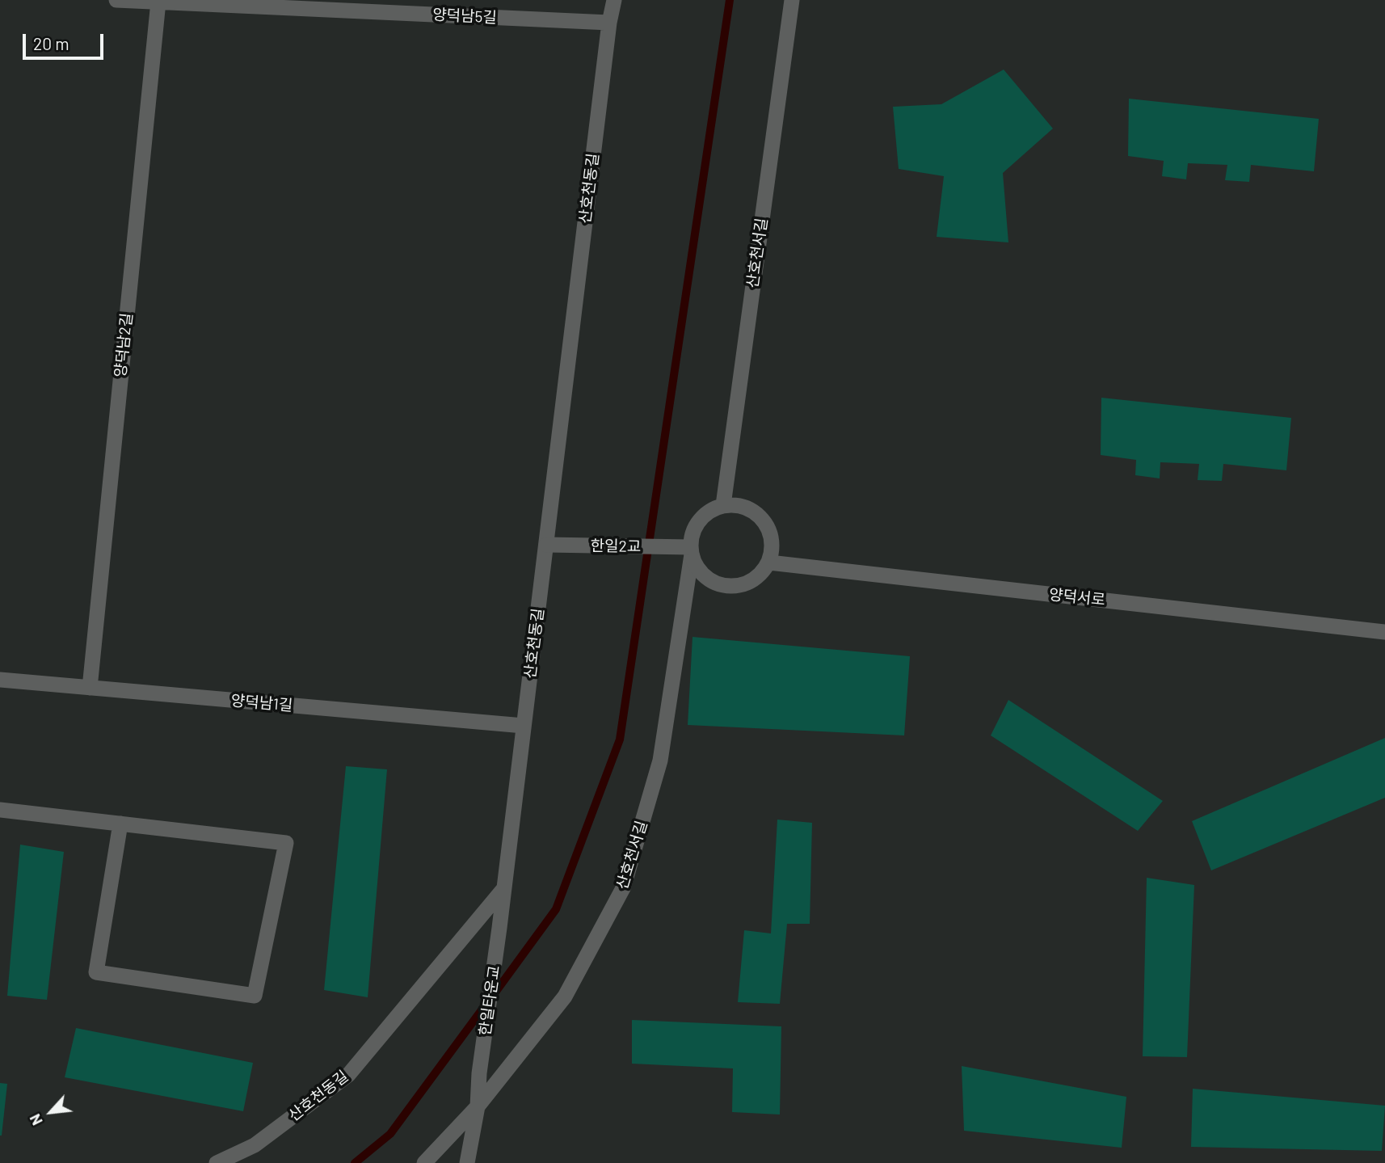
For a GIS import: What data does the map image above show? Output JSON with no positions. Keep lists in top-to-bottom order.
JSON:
{
  "streets": {
    "street": [
      "양덕남5길",
      "산호천동길",
      "산호천서길",
      "양덕남2길",
      "한일2교",
      "양덕서로",
      "양덕남1길",
      "한일타운교"
    ]
  },
  "crossings": [
    ["양덕남5길", "산호천동길"],
    ["양덕남5길", "양덕남2길"],
    ["산호천동길", "한일2교"],
    ["산호천동길", "양덕남1길"],
    ["산호천동길", "한일타운교"],
    ["산호천서길", "한일2교"],
    ["산호천서길", "양덕서로"],
    ["산호천서길", "한일타운교"],
    ["양덕남2길", "양덕남1길"],
    ["한일2교", "양덕서로"]
  ],
  "scale_bar": "20 m",
  "north": "bottom left"
}
